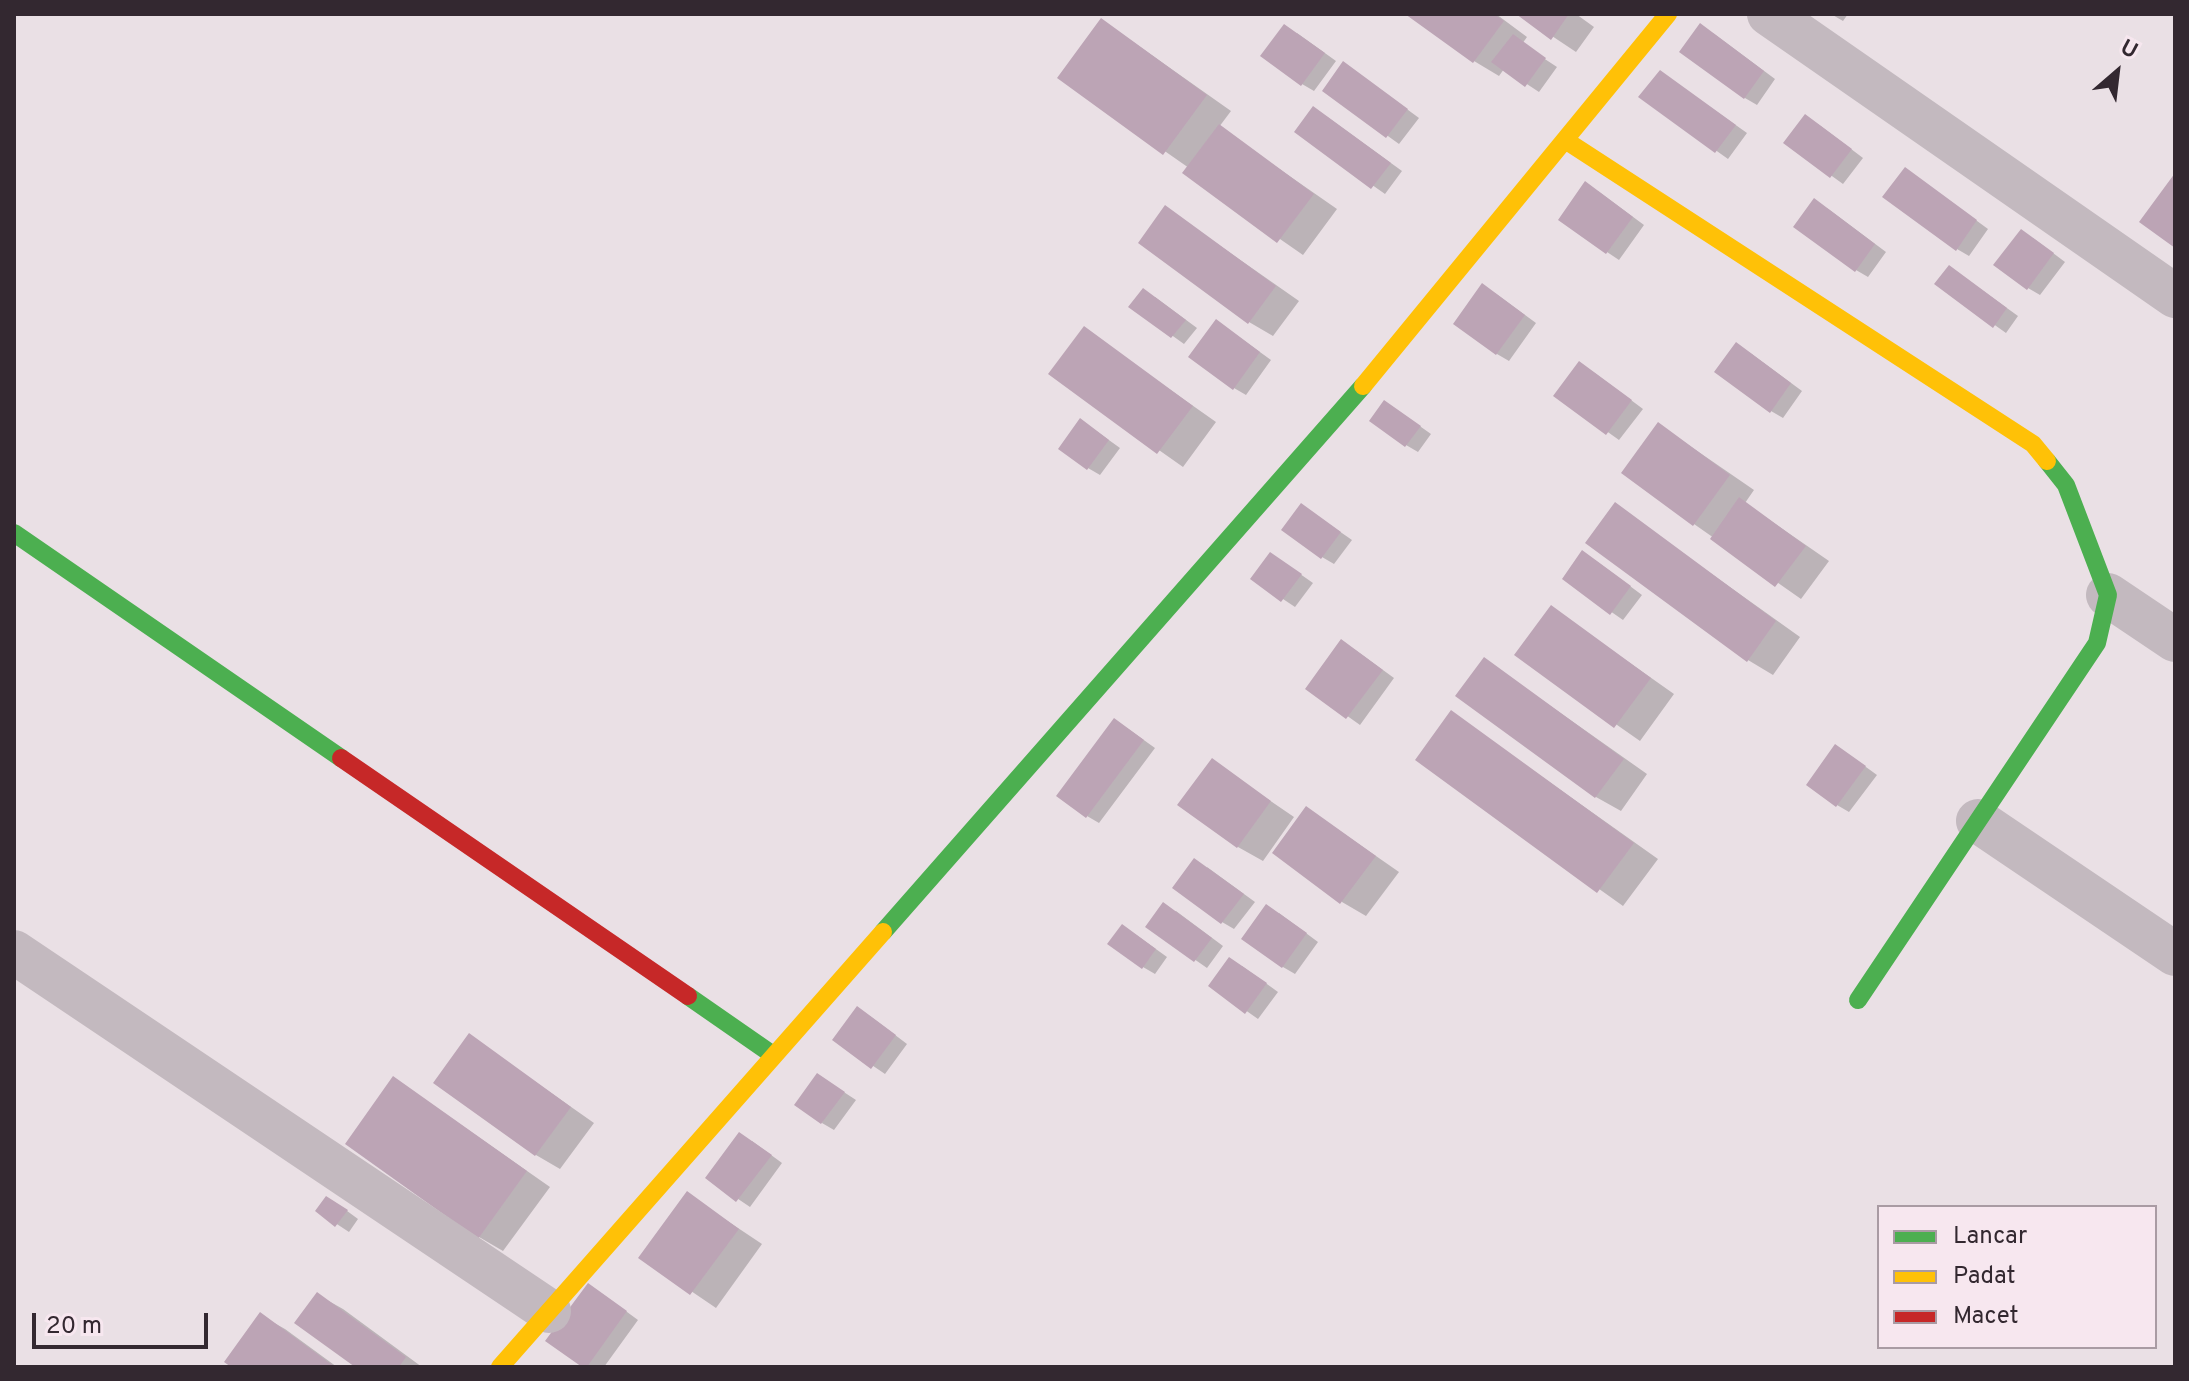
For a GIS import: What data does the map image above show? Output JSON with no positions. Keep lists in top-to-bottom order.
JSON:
{
  "legend": ["Lancar", "Padat", "Macet"],
  "scale_bar": "20 m",
  "north": "top right"
}
